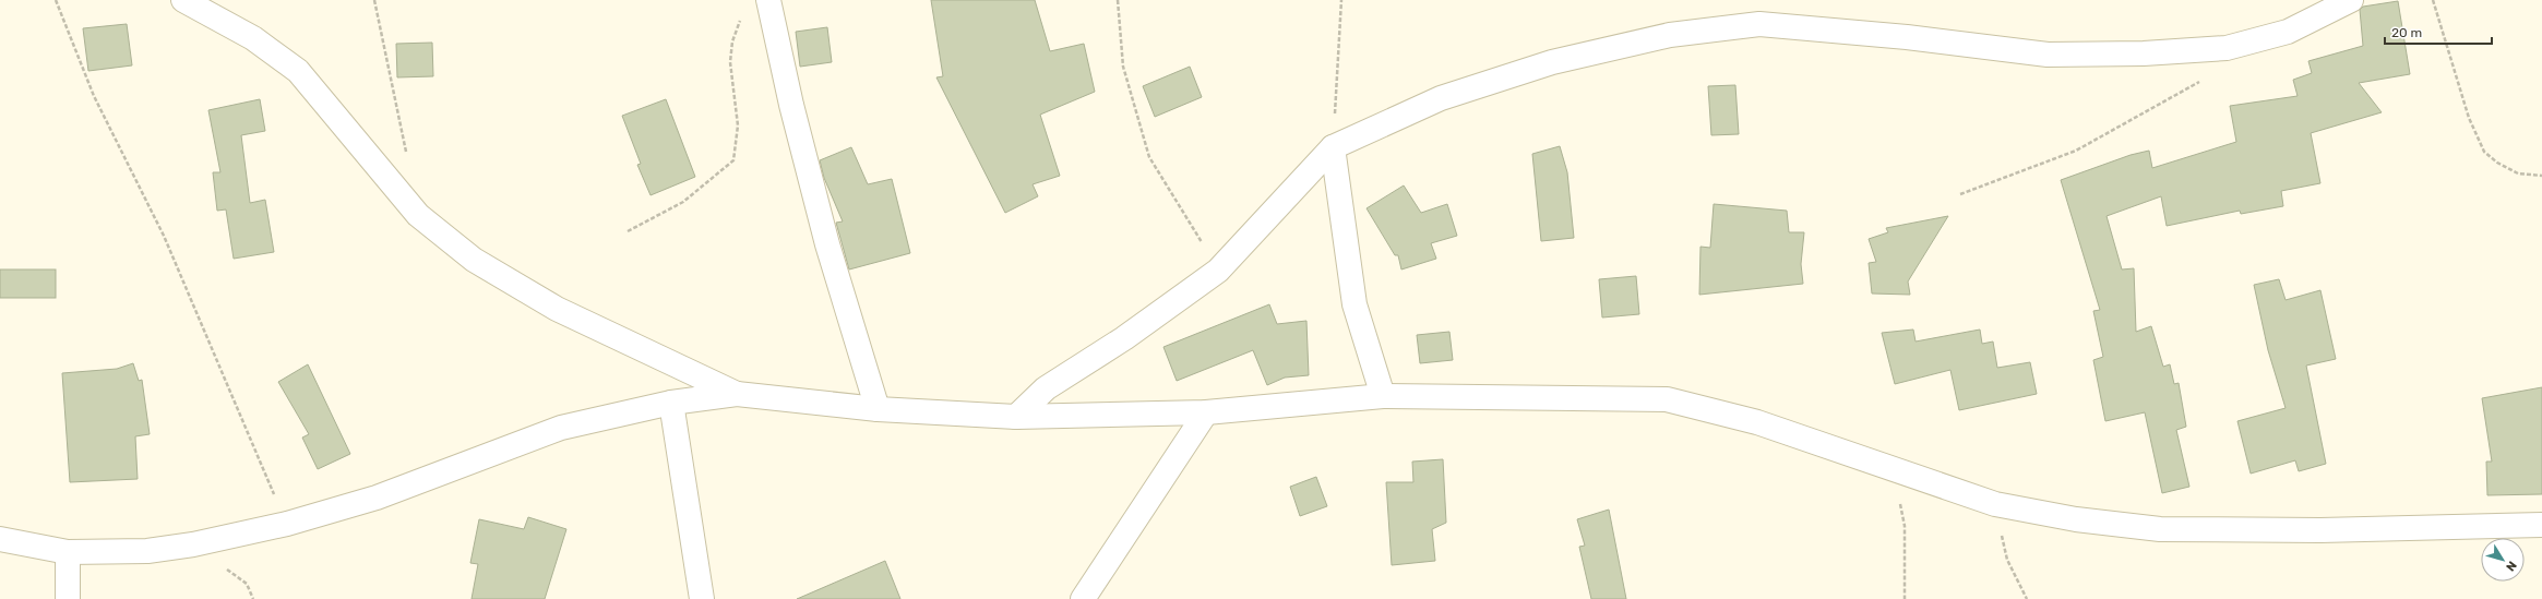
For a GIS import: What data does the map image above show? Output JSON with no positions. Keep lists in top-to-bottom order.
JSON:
{
  "scale_bar": "20 m",
  "north": "bottom right"
}
